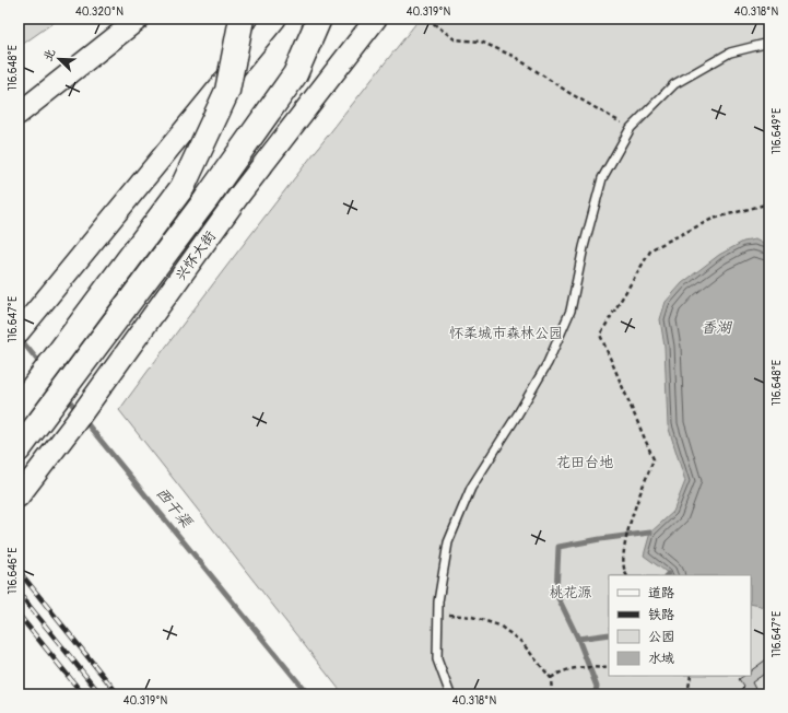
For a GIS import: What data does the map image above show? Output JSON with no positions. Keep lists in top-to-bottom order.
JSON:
{
  "streets": {
    "main road": ["兴怀大街"]
  },
  "water": ["香湖", "西干渠"],
  "parks": ["怀柔城市森林公园", "花田台地", "桃花源"],
  "legend": [
    "道路",
    "铁路",
    "公园",
    "水域"
  ],
  "north": "top left",
  "coordinates": [
    "40.320°N",
    "40.319°N",
    "40.318°N",
    "116.648°E",
    "116.649°E",
    "116.647°E",
    "116.646°E"
  ]
}
